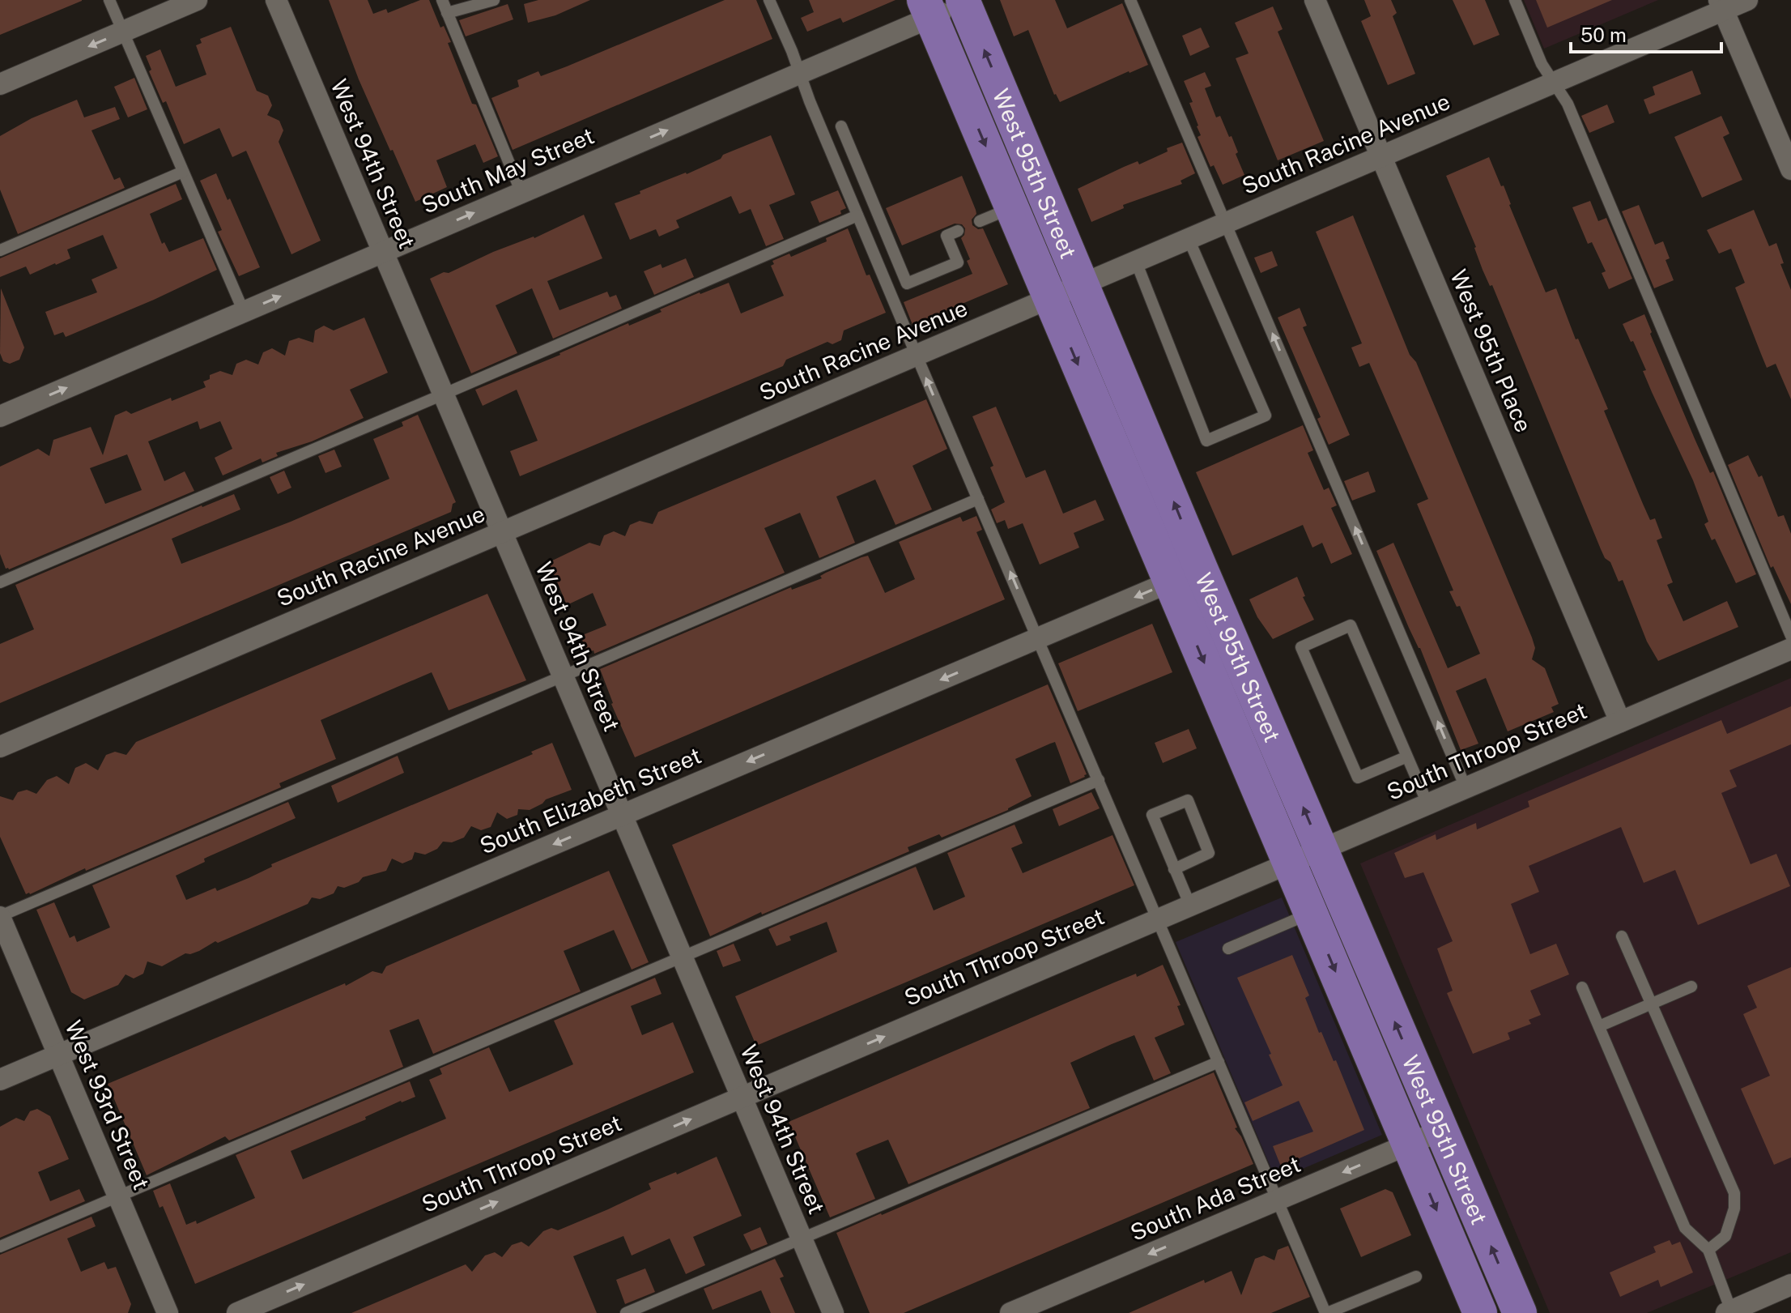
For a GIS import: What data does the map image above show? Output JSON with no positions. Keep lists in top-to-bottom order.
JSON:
{
  "streets": {
    "main road": ["West 95th Street"],
    "street": [
      "South Racine Avenue",
      "West 94th Street",
      "South May Street",
      "West 95th Place",
      "South Throop Street",
      "South Elizabeth Street",
      "West 93rd Street",
      "South Ada Street"
    ]
  },
  "crossings": [
    ["South Racine Avenue", "West 94th Street"],
    ["South Racine Avenue", "West 95th Street"],
    ["South Racine Avenue", "West 95th Place"],
    ["West 94th Street", "South May Street"],
    ["West 94th Street", "South Throop Street"],
    ["West 94th Street", "South Elizabeth Street"],
    ["South May Street", "West 95th Street"],
    ["West 95th Street", "South Throop Street"],
    ["West 95th Street", "South Elizabeth Street"],
    ["West 95th Street", "South Ada Street"],
    ["West 95th Place", "South Throop Street"],
    ["South Elizabeth Street", "West 93rd Street"]
  ],
  "one_way": [
    "South May Street",
    "South Throop Street",
    "South Elizabeth Street",
    "South Ada Street"
  ],
  "scale_bar": "50 m"
}
